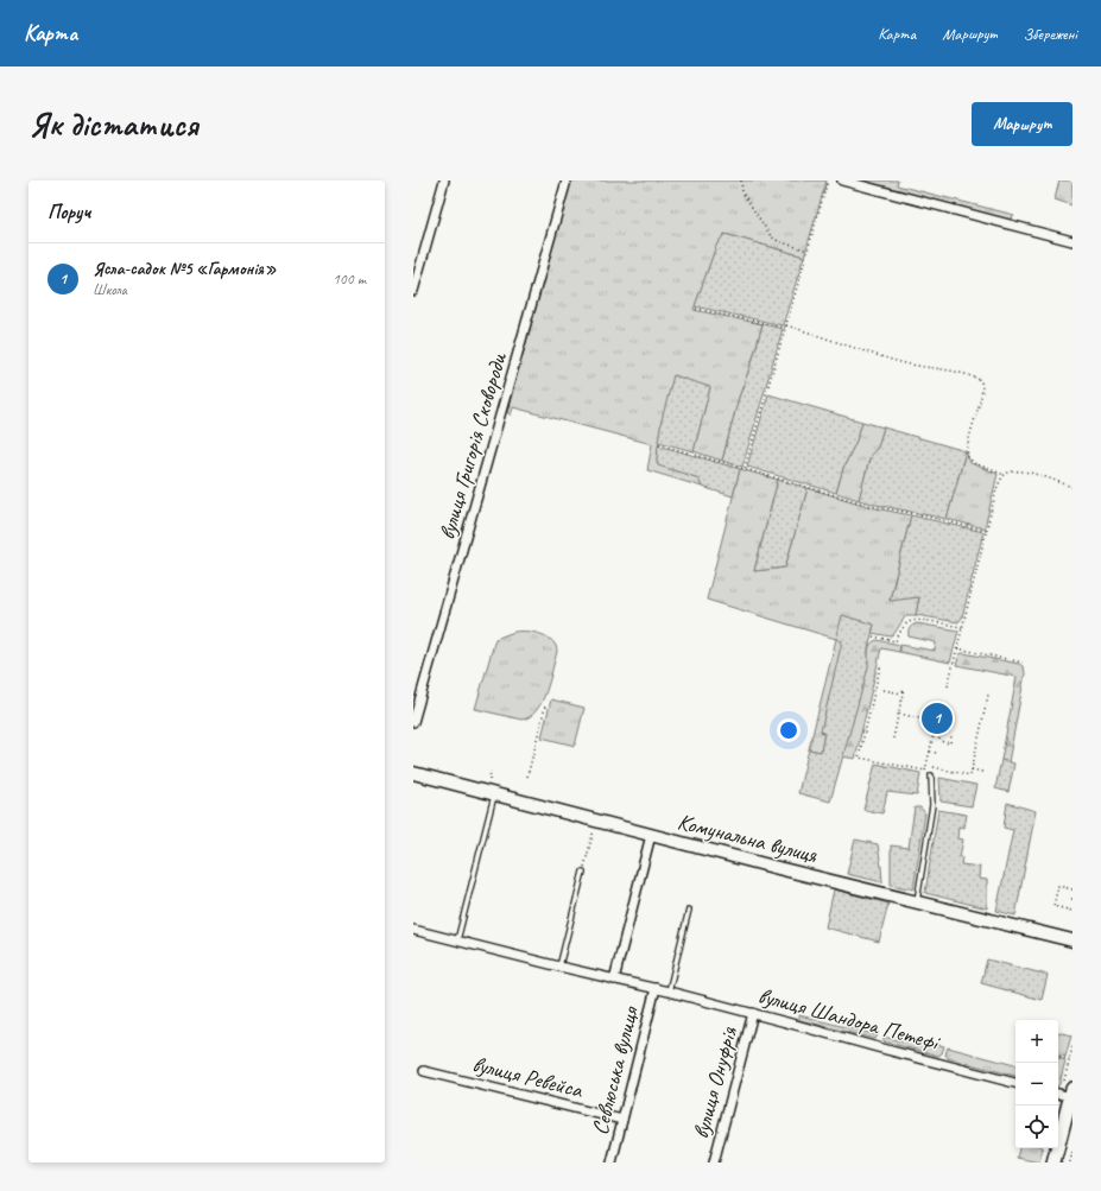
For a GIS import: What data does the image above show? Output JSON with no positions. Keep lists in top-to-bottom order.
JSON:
{
  "streets": {
    "main road": ["Комунальна вулиця"],
    "street": [
      "вулиця Григорія Сковороди",
      "вулиця Шандора Петефі",
      "Севлюська вулиця",
      "вулиця Ревейса",
      "вулиця Онуфрія"
    ]
  },
  "crossings": [
    ["вулиця Шандора Петефі", "Севлюська вулиця"],
    ["вулиця Шандора Петефі", "вулиця Онуфрія"],
    ["Севлюська вулиця", "вулиця Ревейса"]
  ],
  "page": {
    "header": "Карта",
    "nav": ["Карта", "Маршрут", "Збережені"],
    "buttons": "Маршрут",
    "title": "Як дістатися",
    "heading": "Поруч",
    "list": [
      {
        "mark": "1",
        "name": "Ясла-садок №5 «Гармонія»",
        "note": "Школа",
        "value": "100 m"
      }
    ],
    "pins": "1",
    "map_buttons": ["+", "−"]
  }
}
